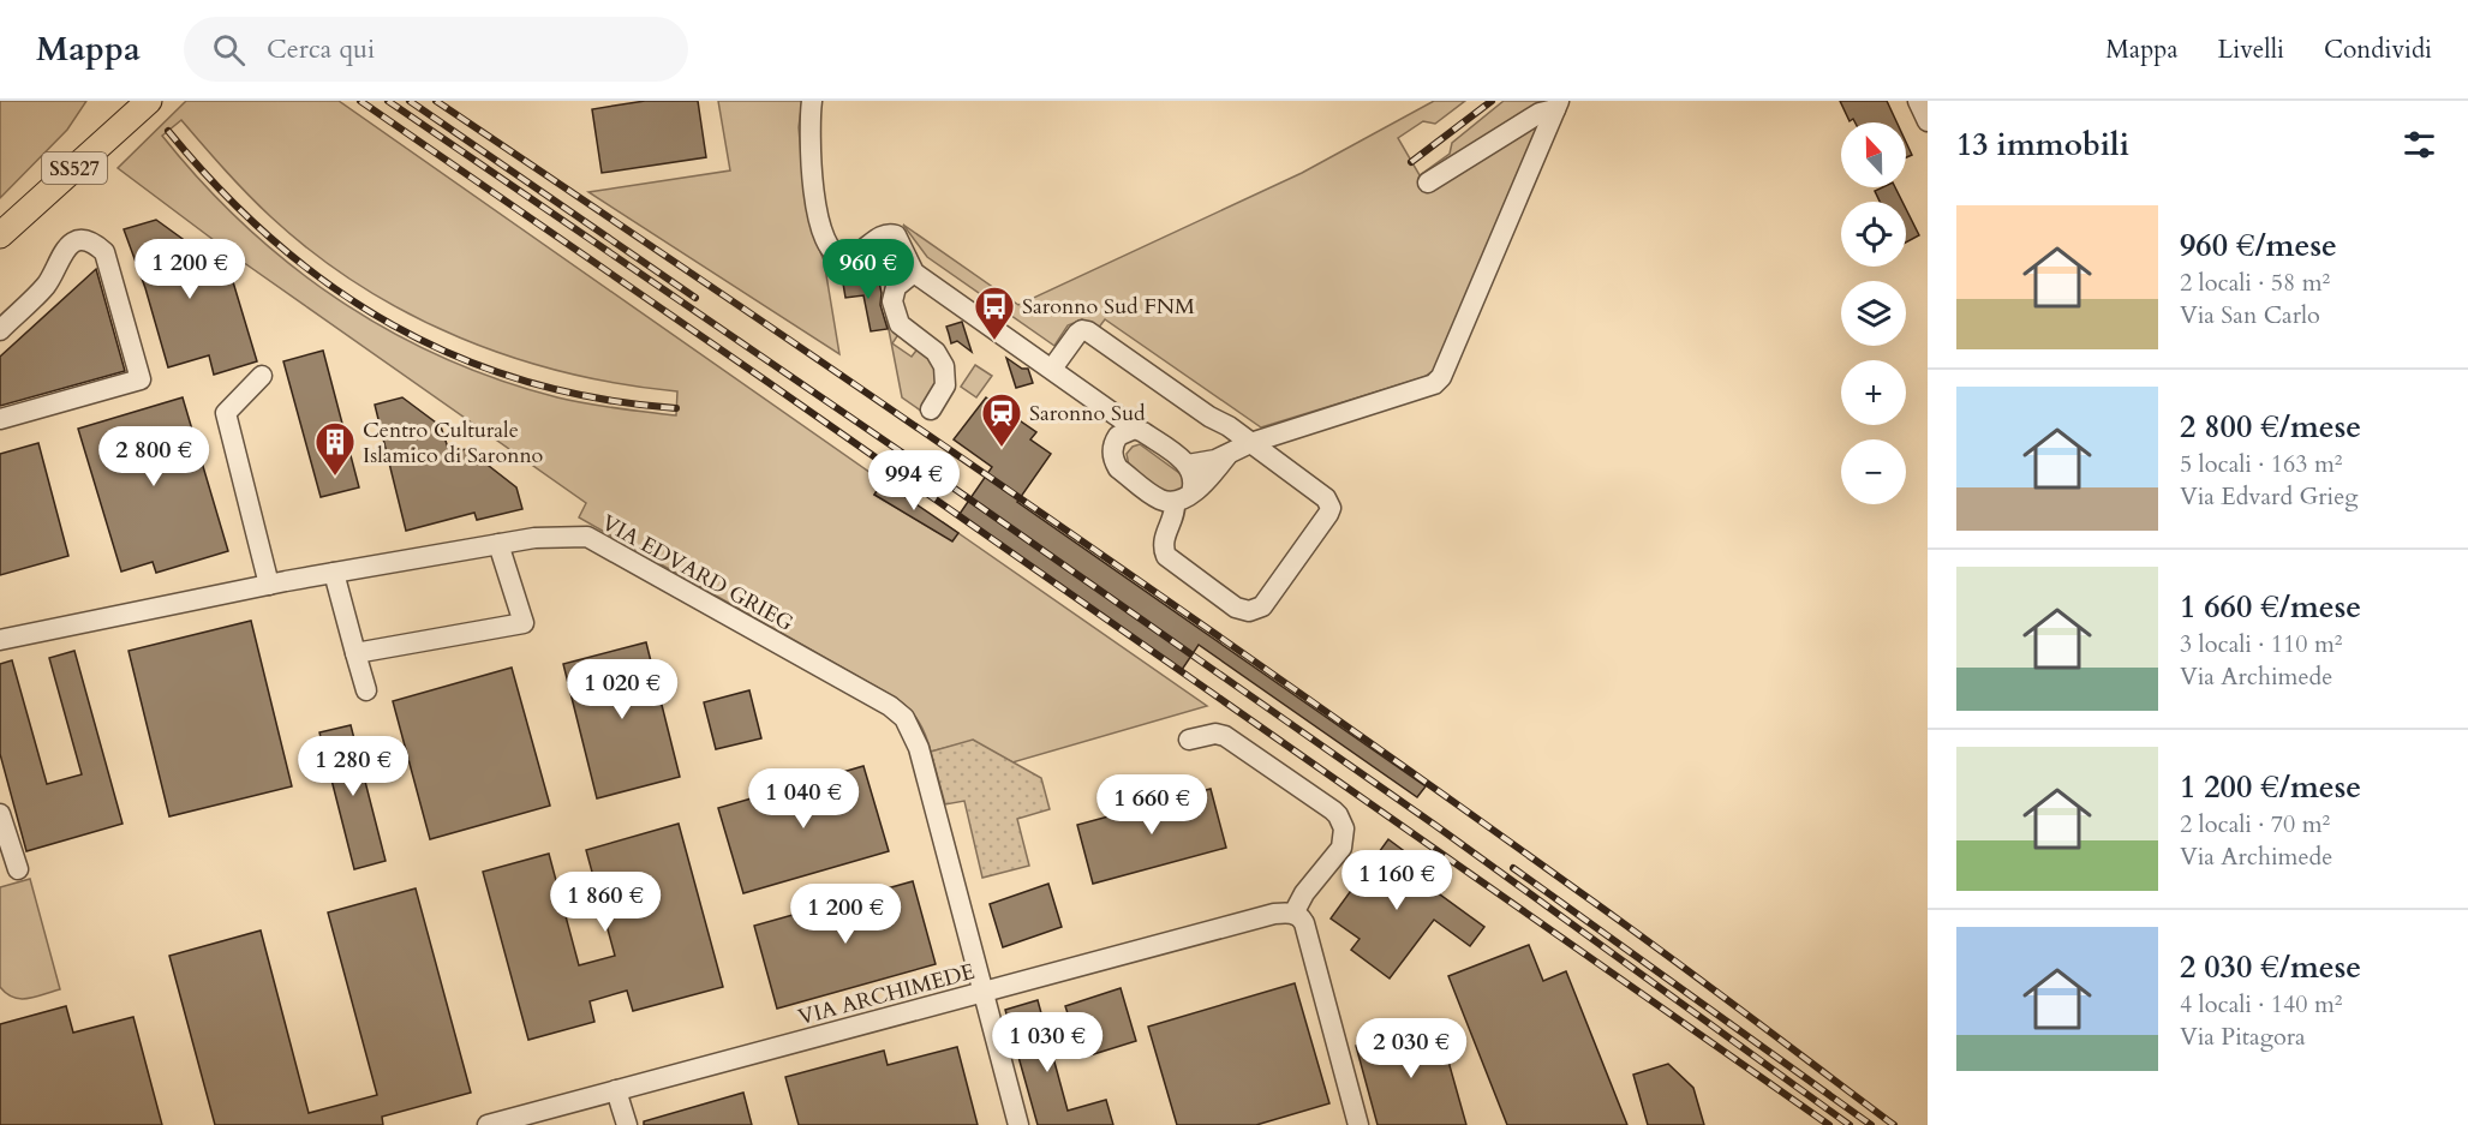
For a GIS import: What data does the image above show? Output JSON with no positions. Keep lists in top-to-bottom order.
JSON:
{
  "streets": {
    "main road": ["SS527"],
    "street": ["VIA EDVARD GRIEG", "VIA ARCHIMEDE"]
  },
  "crossings": [
    ["VIA EDVARD GRIEG", "VIA ARCHIMEDE"]
  ],
  "places": {
    "bus stop": ["Saronno Sud FNM"],
    "station": ["Saronno Sud"],
    "building": ["Centro Culturale Islamico di Saronno"]
  },
  "north": "top",
  "page": {
    "header": "Mappa",
    "search": "Cerca qui",
    "nav": ["Mappa", "Livelli", "Condividi"],
    "heading": "13 immobili",
    "map_buttons": ["+", "−"],
    "list": [
      {
        "name": "960 €/mese",
        "note": "2 locali · 58 m² · Via San Carlo"
      },
      {
        "name": "2 800 €/mese",
        "note": "5 locali · 163 m² · Via Edvard Grieg"
      },
      {
        "name": "1 660 €/mese",
        "note": "3 locali · 110 m² · Via Archimede"
      },
      {
        "name": "1 200 €/mese",
        "note": "2 locali · 70 m² · Via Archimede"
      },
      {
        "name": "2 030 €/mese",
        "note": "4 locali · 140 m² · Via Pitagora"
      }
    ],
    "price": [
      "1 200 €",
      "960 €",
      "2 800 €",
      "994 €",
      "1 020 €",
      "1 280 €",
      "1 040 €",
      "1 660 €",
      "1 160 €",
      "1 860 €",
      "1 200 €",
      "1 030 €",
      "2 030 €"
    ]
  }
}
